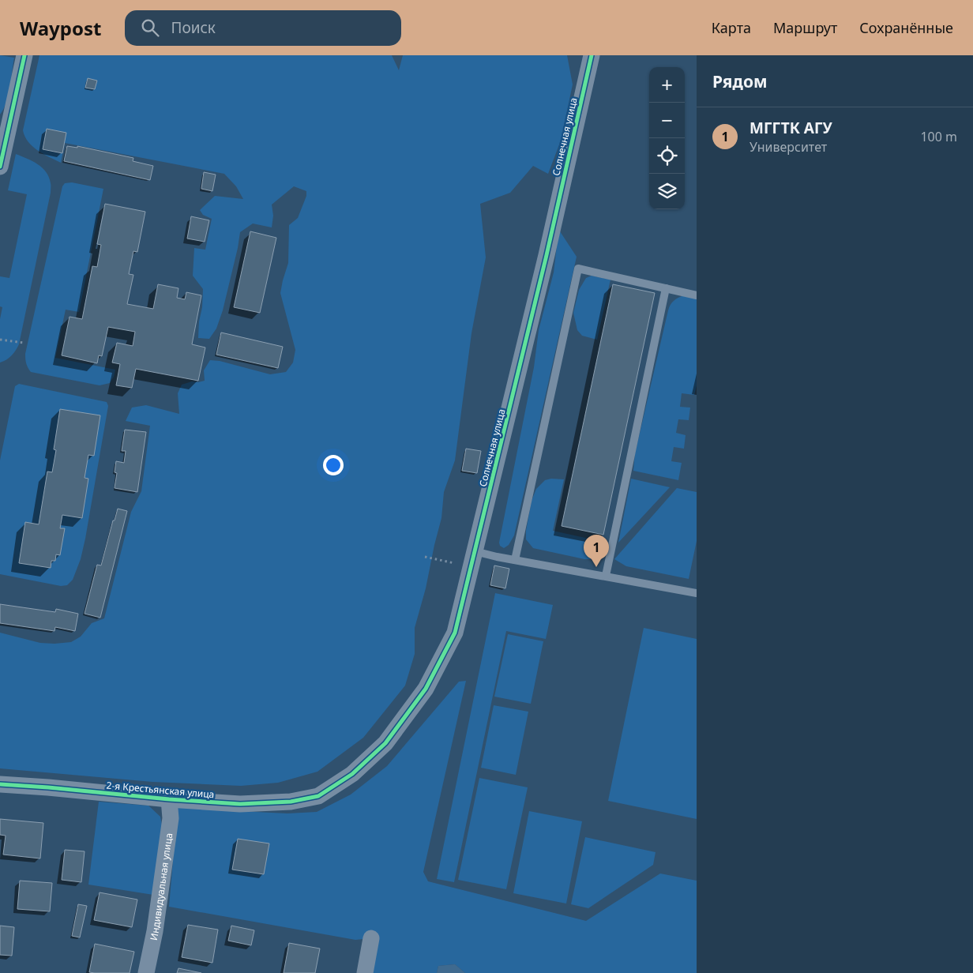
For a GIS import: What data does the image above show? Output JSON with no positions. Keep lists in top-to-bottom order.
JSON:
{
  "streets": {
    "street": ["Солнечная улица", "2-я Крестьянская улица", "Индивидуальная улица"]
  },
  "crossings": [
    ["Солнечная улица", "2-я Крестьянская улица"],
    ["2-я Крестьянская улица", "Индивидуальная улица"]
  ],
  "page": {
    "header": "Waypost",
    "search": "Поиск",
    "nav": ["Карта", "Маршрут", "Сохранённые"],
    "heading": "Рядом",
    "map_buttons": ["+", "−"],
    "list": [
      {
        "mark": "1",
        "name": "МГГТК АГУ",
        "note": "Университет",
        "value": "100 m"
      }
    ],
    "pins": "1"
  }
}
